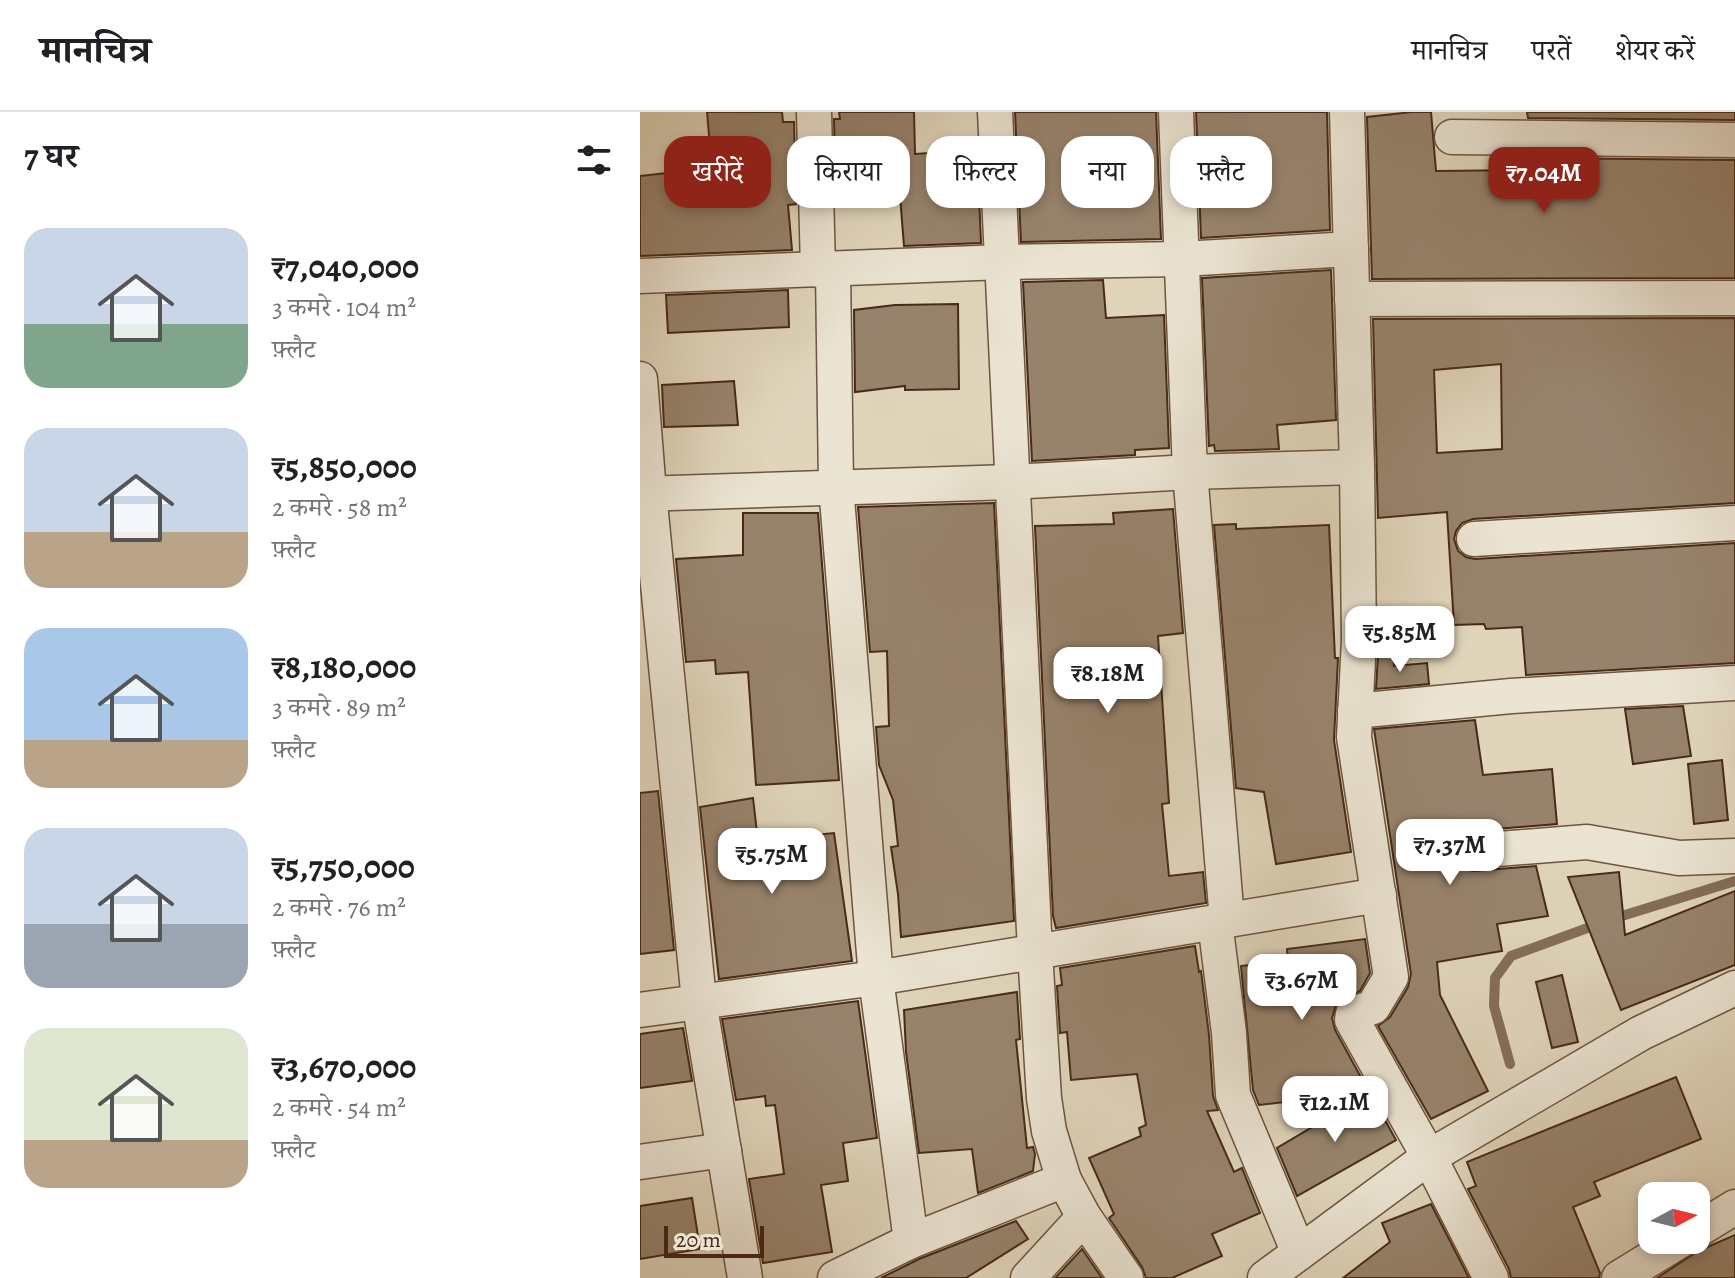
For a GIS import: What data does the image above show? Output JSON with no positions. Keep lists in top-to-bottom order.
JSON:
{
  "scale_bar": "20 m",
  "north": "right",
  "page": {
    "header": "मानचित्र",
    "nav": ["मानचित्र", "परतें", "शेयर करें"],
    "heading": "7 घर",
    "chip": [
      "खरीदें",
      "किराया",
      "फ़िल्टर",
      "नया",
      "फ़्लैट"
    ],
    "price": [
      "₹7.04M",
      "₹5.85M",
      "₹8.18M",
      "₹7.37M",
      "₹5.75M",
      "₹3.67M",
      "₹12.1M"
    ],
    "list": [
      {
        "name": "₹7,040,000",
        "note": "3 कमरे · 104 m² · फ़्लैट"
      },
      {
        "name": "₹5,850,000",
        "note": "2 कमरे · 58 m² · फ़्लैट"
      },
      {
        "name": "₹8,180,000",
        "note": "3 कमरे · 89 m² · फ़्लैट"
      },
      {
        "name": "₹5,750,000",
        "note": "2 कमरे · 76 m² · फ़्लैट"
      },
      {
        "name": "₹3,670,000",
        "note": "2 कमरे · 54 m² · फ़्लैट"
      }
    ],
    "scale": "20 m"
  }
}
